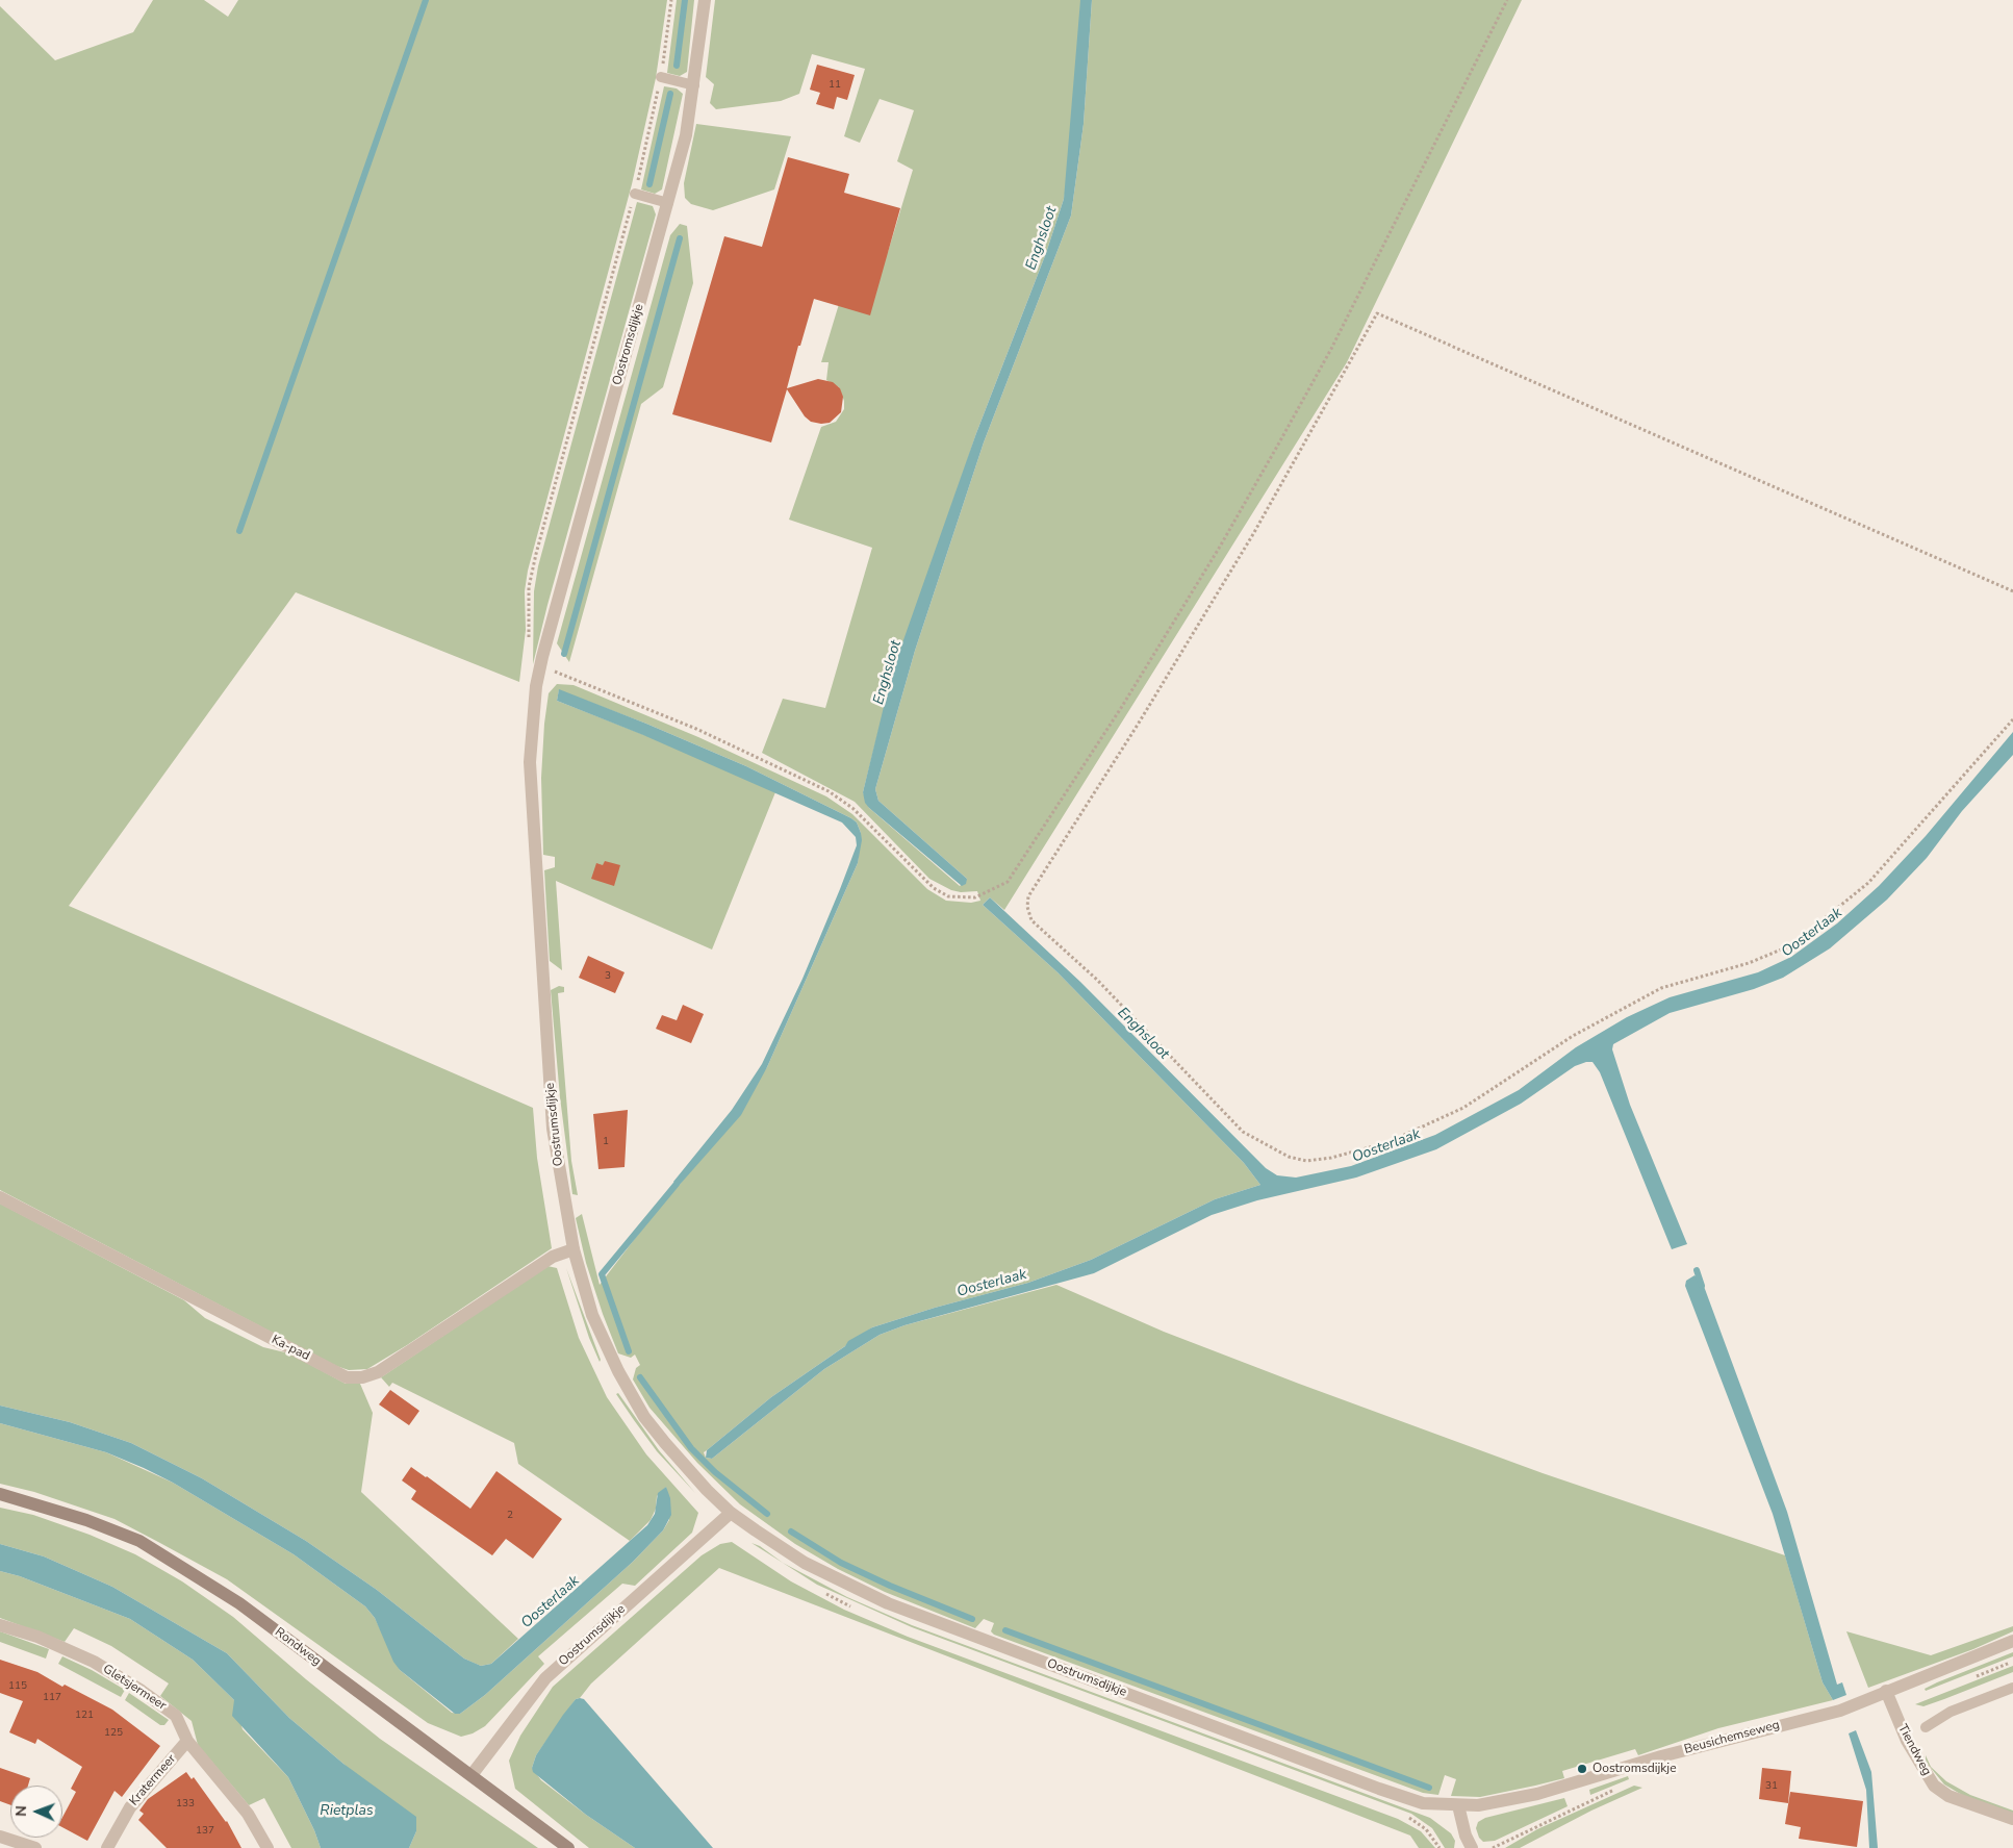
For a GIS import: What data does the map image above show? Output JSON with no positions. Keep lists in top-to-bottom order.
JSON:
{
  "streets": {
    "main road": ["Rondweg"],
    "street": [
      "Oostromsdijkje",
      "Oostrumsdijkje",
      "Ka-pad",
      "Gletsjermeer",
      "Beusichemseweg",
      "Tiendweg",
      "Kratermeer"
    ]
  },
  "crossings": [
    ["Oostromsdijkje", "Oostrumsdijkje"],
    ["Oostrumsdijkje", "Ka-pad"],
    ["Oostrumsdijkje", "Rondweg"],
    ["Oostrumsdijkje", "Beusichemseweg"],
    ["Gletsjermeer", "Kratermeer"],
    ["Beusichemseweg", "Tiendweg"]
  ],
  "water": ["Enghsloot", "Oosterlaak", "Rietplas"],
  "places": ["Oostromsdijkje"],
  "house_numbers": [
    "11",
    "3",
    "1",
    "2",
    "115",
    "117",
    "121",
    "125",
    "31",
    "133",
    "137"
  ],
  "north": "left"
}
